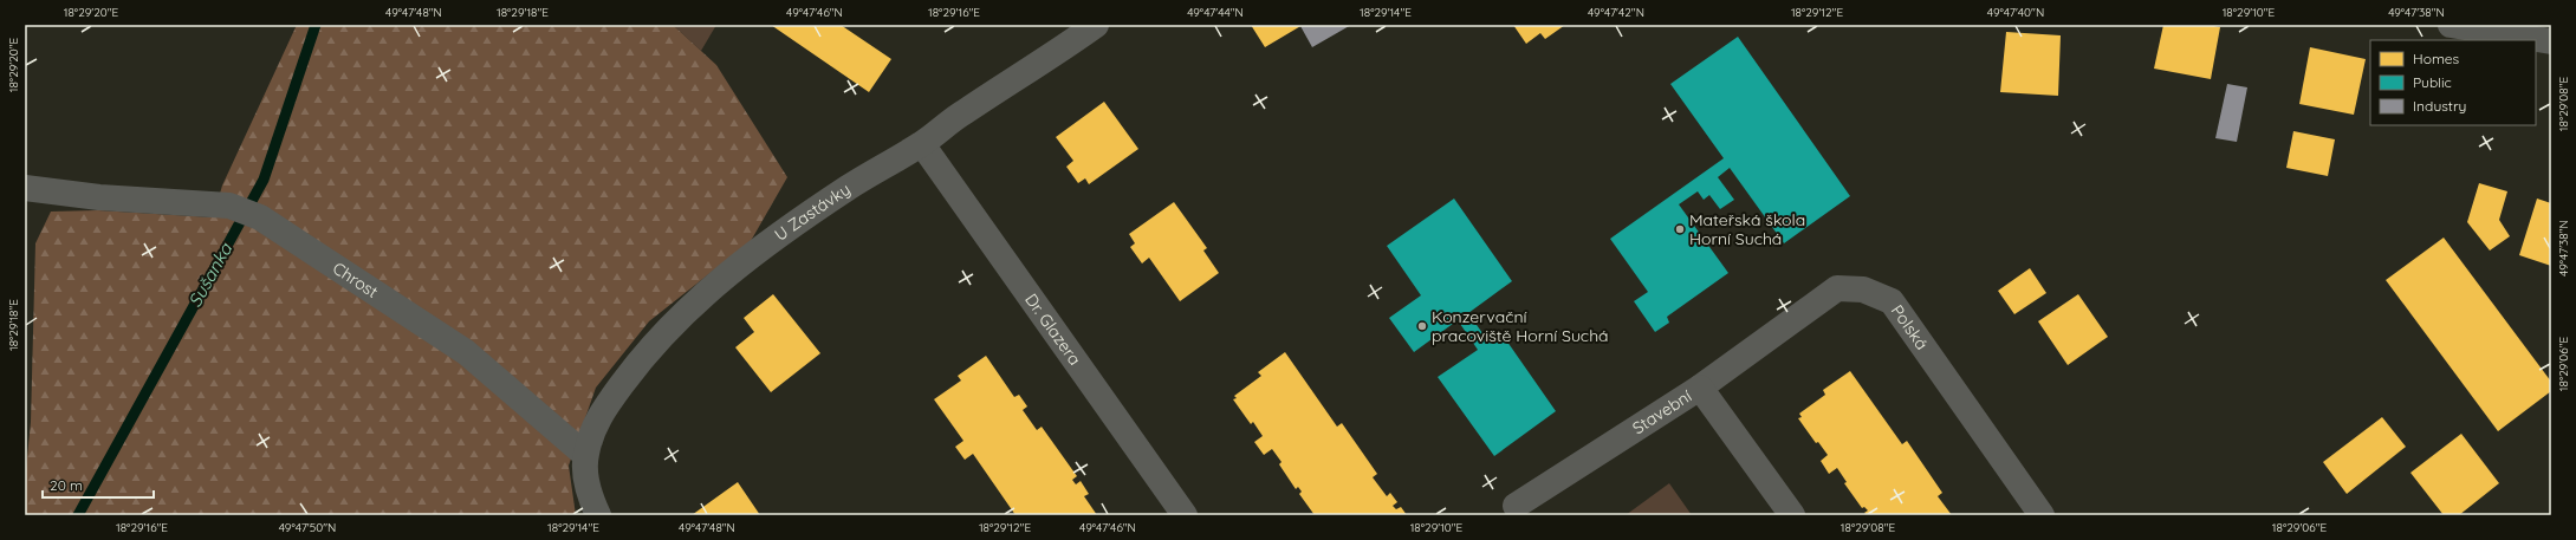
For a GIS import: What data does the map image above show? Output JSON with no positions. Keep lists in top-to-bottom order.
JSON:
{
  "streets": {
    "street": [
      "U Zastávky",
      "Chrost",
      "Polská",
      "Dr. Glazera",
      "Stavební"
    ]
  },
  "crossings": [
    ["U Zastávky", "Chrost"],
    ["U Zastávky", "Dr. Glazera"],
    ["Polská", "Stavební"]
  ],
  "water": ["Sušanka"],
  "places": ["Mateřská škola Horní Suchá", "Konzervační pracoviště Horní Suchá"],
  "legend": ["Homes", "Public", "Industry"],
  "scale_bar": "20 m",
  "coordinates": [
    "18°29'20\"E",
    "49°47'48\"N",
    "18°29'18\"E",
    "49°47'46\"N",
    "18°29'16\"E",
    "49°47'44\"N",
    "18°29'14\"E",
    "49°47'42\"N",
    "18°29'12\"E",
    "49°47'40\"N",
    "18°29'10\"E",
    "49°47'38\"N",
    "18°29'08\"E",
    "18°29'06\"E",
    "49°47'50\"N"
  ]
}
